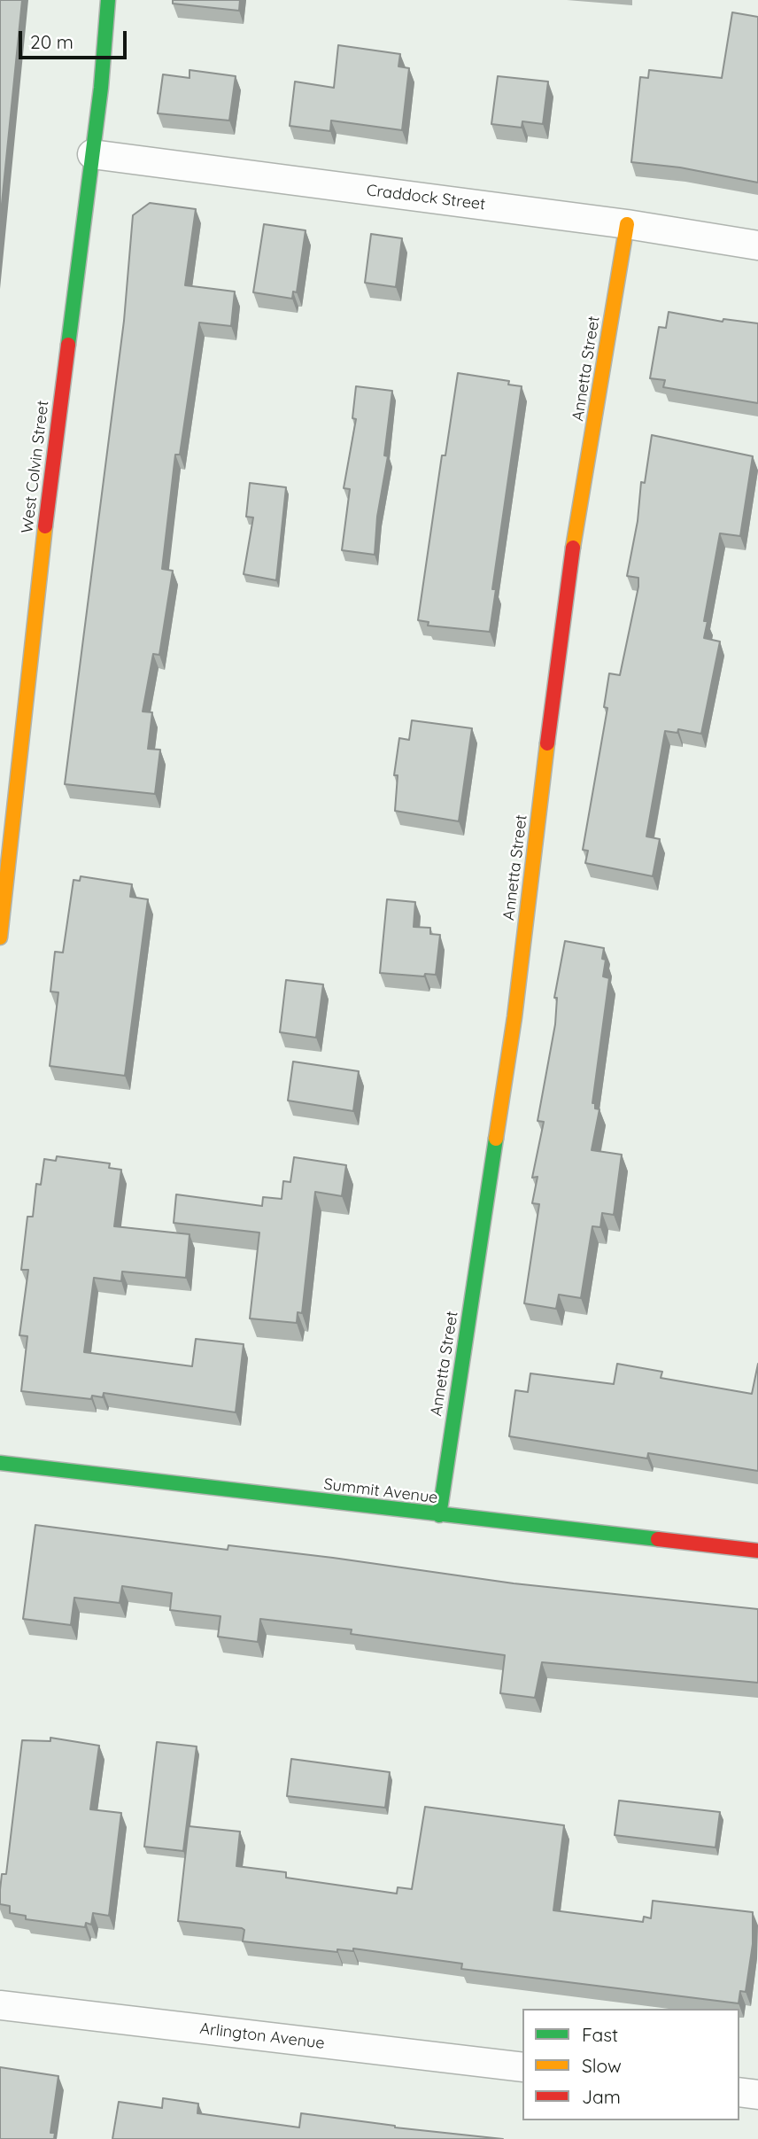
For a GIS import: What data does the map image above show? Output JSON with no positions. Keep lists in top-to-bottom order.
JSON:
{
  "streets": {
    "street": [
      "Craddock Street",
      "Annetta Street",
      "West Colvin Street",
      "Summit Avenue",
      "Arlington Avenue"
    ]
  },
  "crossings": [
    ["Craddock Street", "Annetta Street"],
    ["Craddock Street", "West Colvin Street"],
    ["Annetta Street", "Summit Avenue"]
  ],
  "legend": ["Fast", "Slow", "Jam"],
  "scale_bar": "20 m"
}
